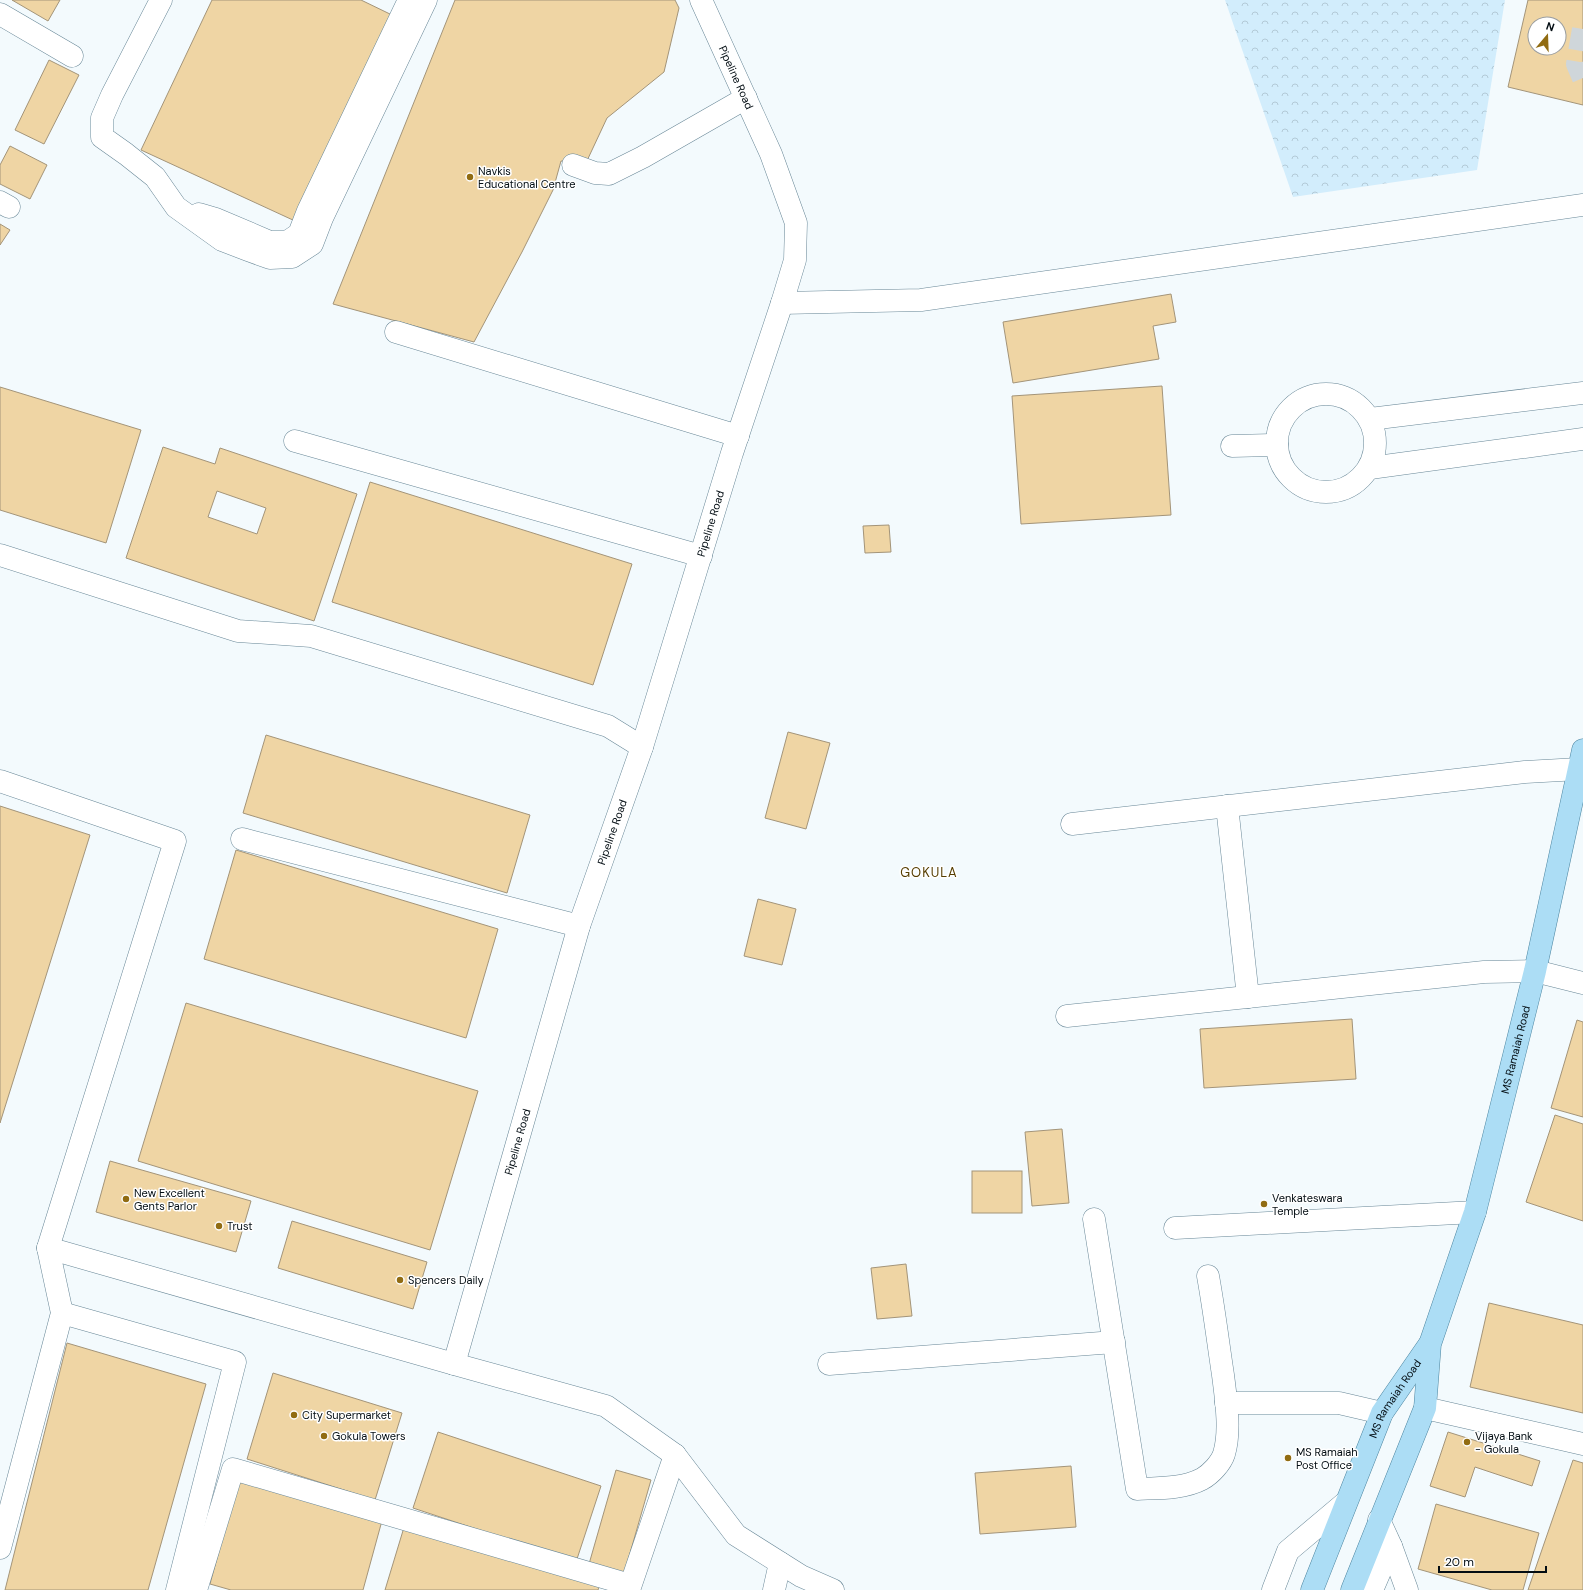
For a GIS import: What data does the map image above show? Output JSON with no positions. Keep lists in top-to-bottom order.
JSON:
{
  "streets": {
    "main road": ["MS Ramaiah Road"],
    "street": ["Pipeline Road"]
  },
  "districts": ["GOKULA"],
  "places": [
    "Navkis Educational Centre",
    "New Excellent Gents Parlor",
    "Venkateswara Temple",
    "Trust",
    "Spencers Daily",
    "City Supermarket",
    "Gokula Towers",
    "Vijaya Bank - Gokula",
    "MS Ramaiah Post Office"
  ],
  "scale_bar": "20 m",
  "north": "top"
}
